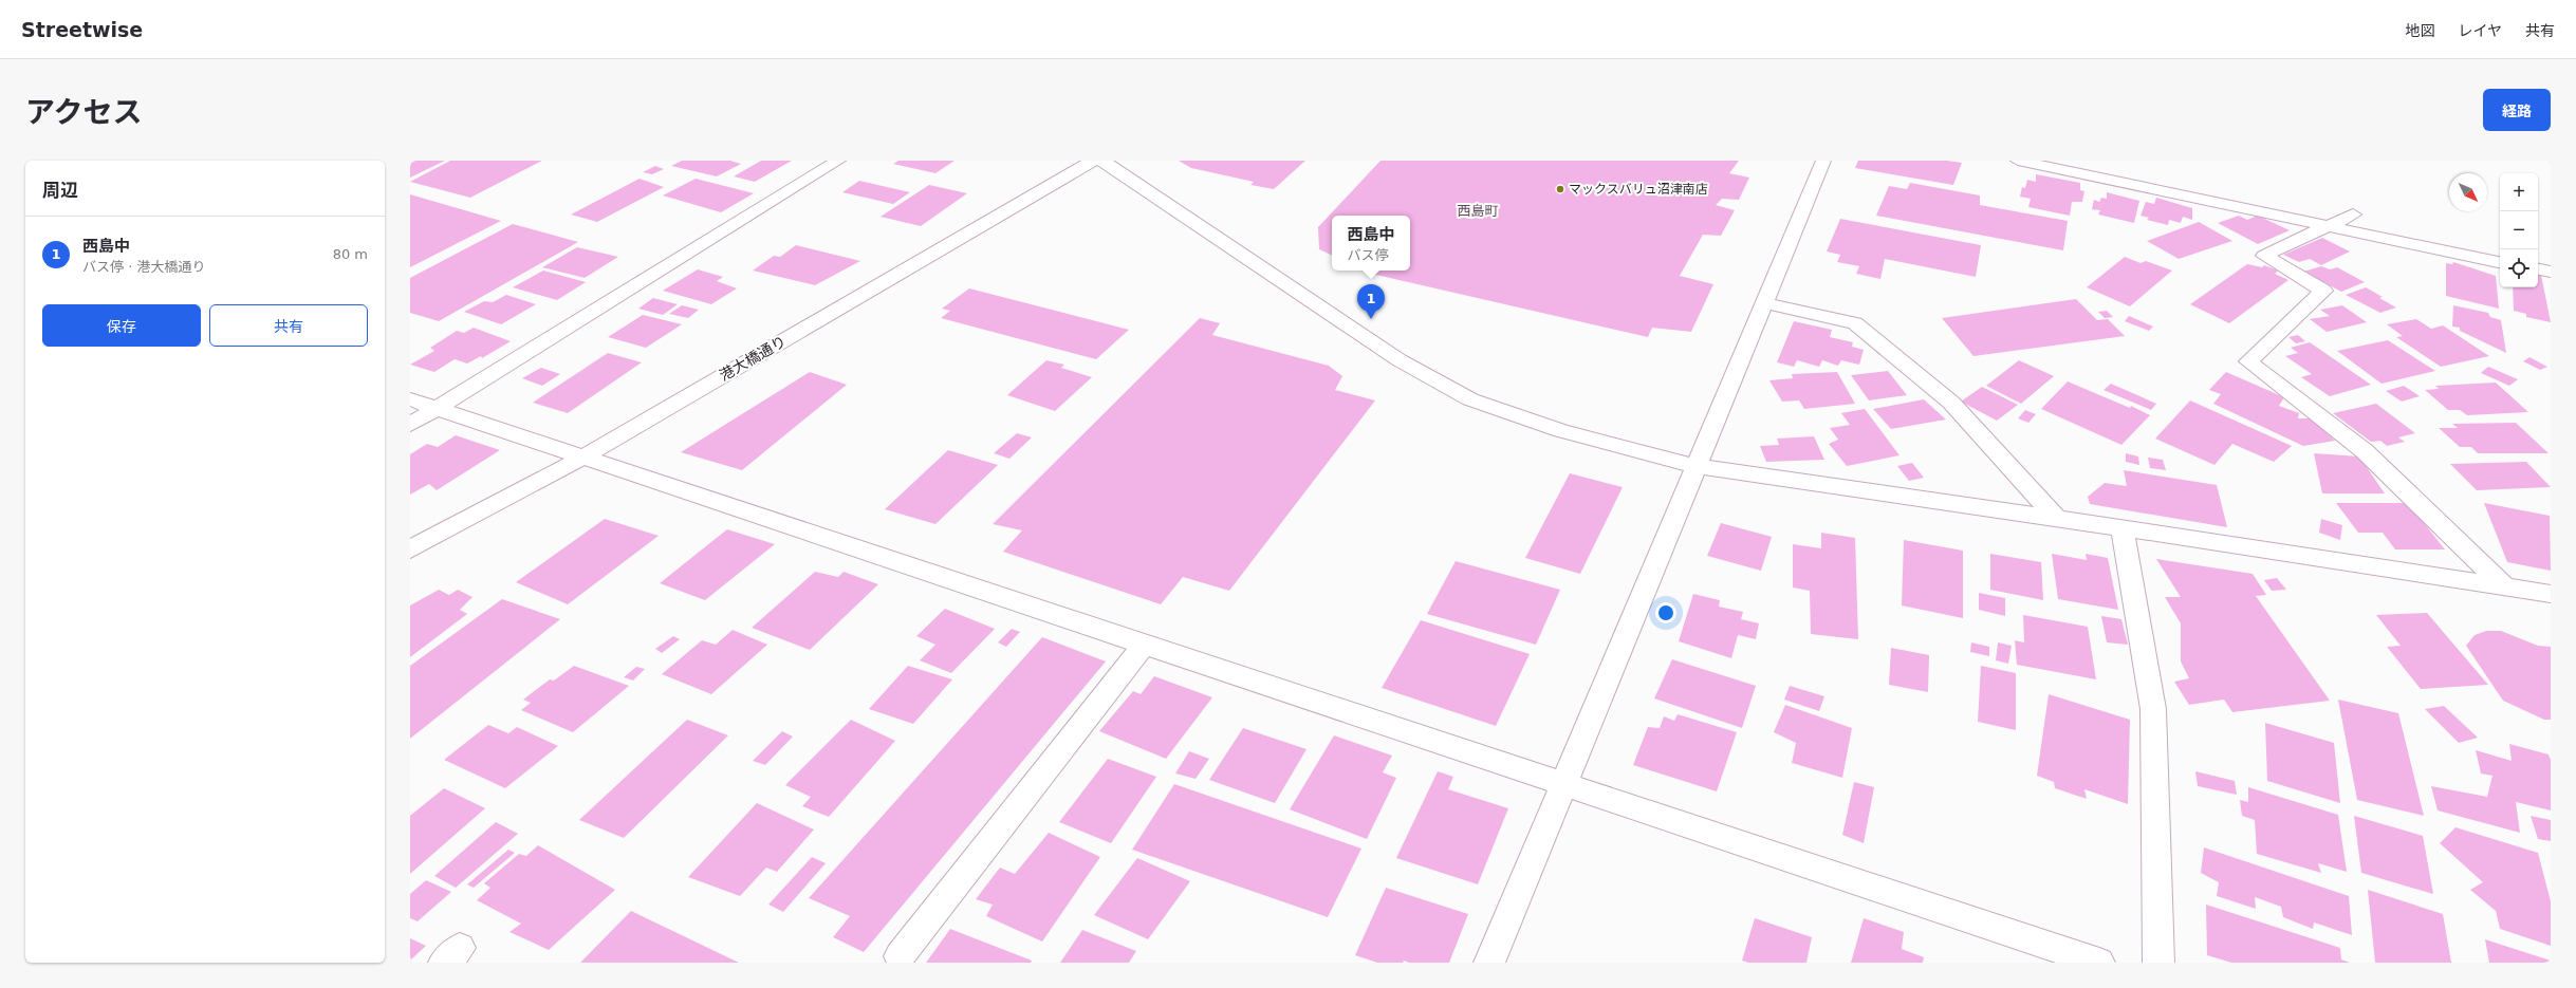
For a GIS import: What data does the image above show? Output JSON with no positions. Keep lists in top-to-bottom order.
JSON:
{
  "streets": {
    "street": ["港大橋通り"]
  },
  "districts": ["西島町"],
  "places": ["マックスバリュ沼津南店"],
  "north": "bottom right",
  "page": {
    "header": "Streetwise",
    "nav": ["地図", "レイヤ", "共有"],
    "title": "アクセス",
    "buttons": [
      "経路",
      ["保存", "共有"]
    ],
    "heading": "周辺",
    "map_buttons": ["+", "−"],
    "list": [
      {
        "mark": "1",
        "name": "西島中",
        "note": "バス停 · 港大橋通り",
        "value": "80 m"
      }
    ],
    "popup": ["西島中", "バス停"],
    "pins": "1"
  }
}
